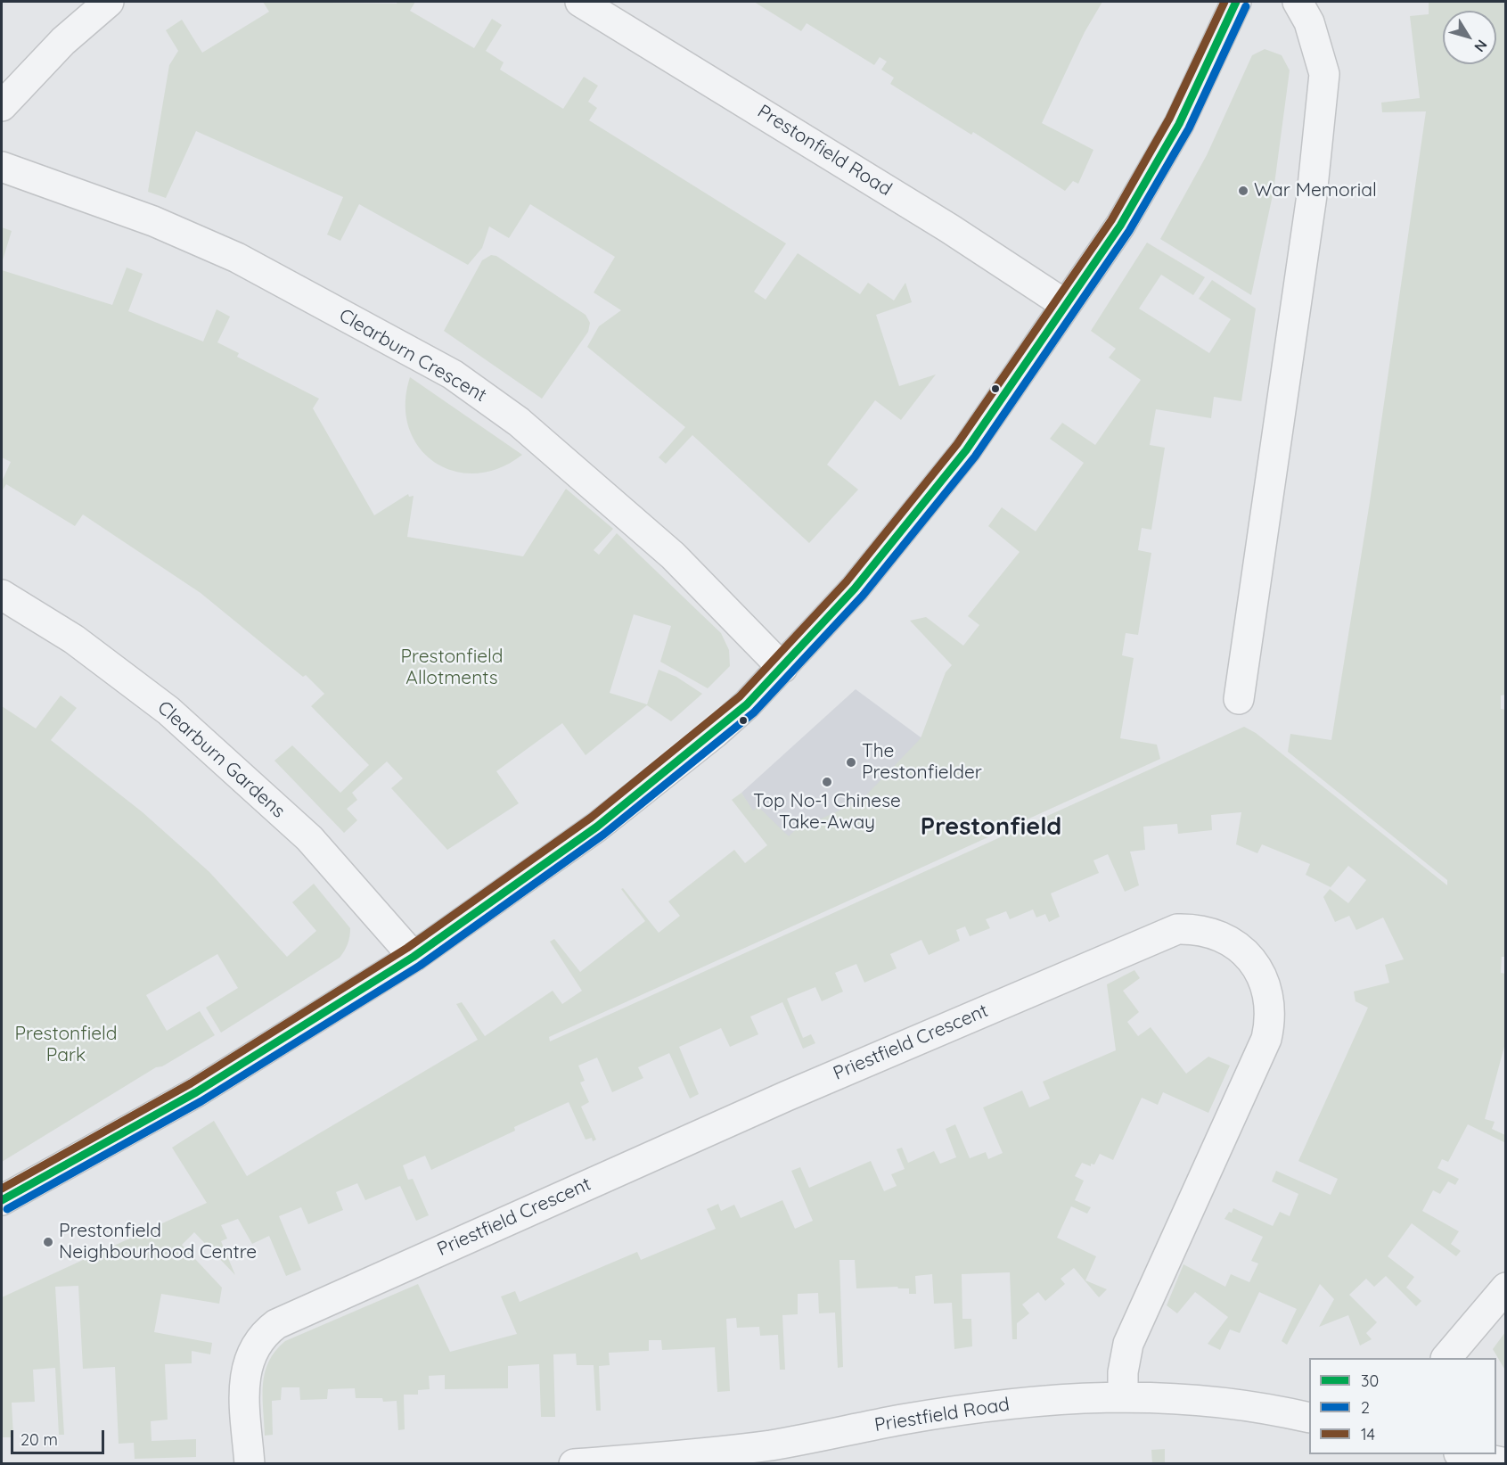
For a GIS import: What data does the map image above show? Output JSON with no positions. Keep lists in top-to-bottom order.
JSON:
{
  "streets": {
    "street": [
      "Prestonfield Road",
      "Clearburn Crescent",
      "Clearburn Gardens",
      "Priestfield Crescent",
      "Priestfield Road"
    ]
  },
  "crossings": [
    ["Priestfield Crescent", "Priestfield Road"]
  ],
  "districts": ["Prestonfield"],
  "parks": ["Prestonfield Allotments", "Prestonfield Park"],
  "places": [
    "War Memorial",
    "The Prestonfielder",
    "Top No-1 Chinese Take-Away",
    "Prestonfield Neighbourhood Centre"
  ],
  "lines": ["transit line 30", "transit line 14", "transit line 2"],
  "legend": ["30", "2", "14"],
  "scale_bar": "20 m",
  "north": "bottom right"
}
